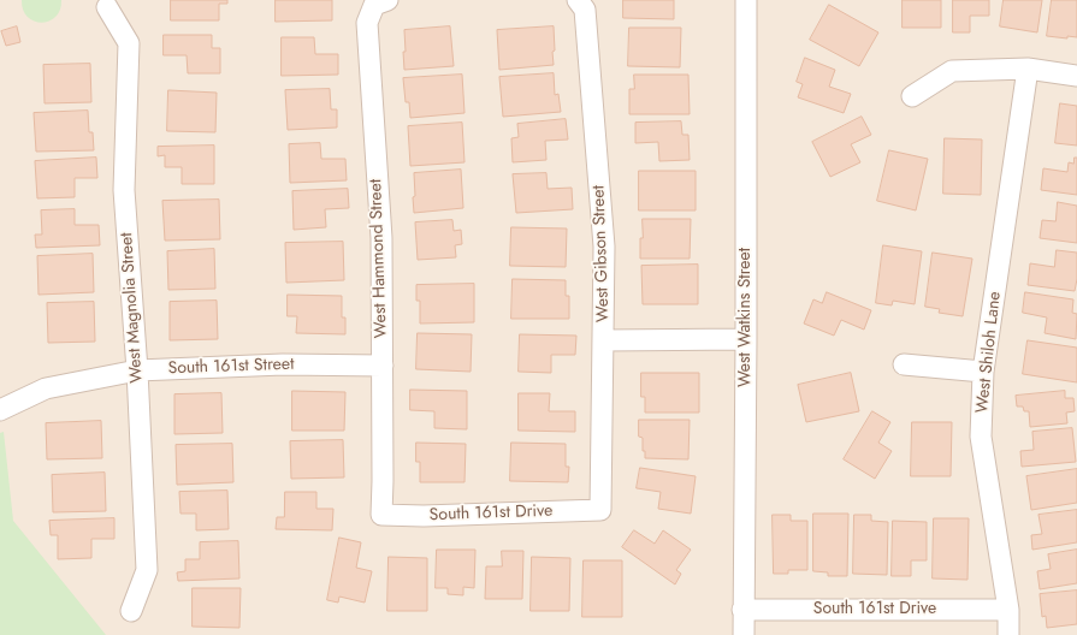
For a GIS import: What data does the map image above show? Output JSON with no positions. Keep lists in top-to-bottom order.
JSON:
{
  "streets": {
    "street": [
      "West Gibson Street",
      "West Hammond Street",
      "West Magnolia Street",
      "West Watkins Street",
      "West Shiloh Lane",
      "South 161st Street",
      "South 161st Drive"
    ]
  },
  "crossings": [
    ["West Gibson Street", "South 161st Drive"],
    ["West Hammond Street", "South 161st Street"],
    ["West Hammond Street", "South 161st Drive"],
    ["West Magnolia Street", "South 161st Street"],
    ["West Watkins Street", "South 161st Drive"],
    ["West Shiloh Lane", "South 161st Drive"]
  ]
}
